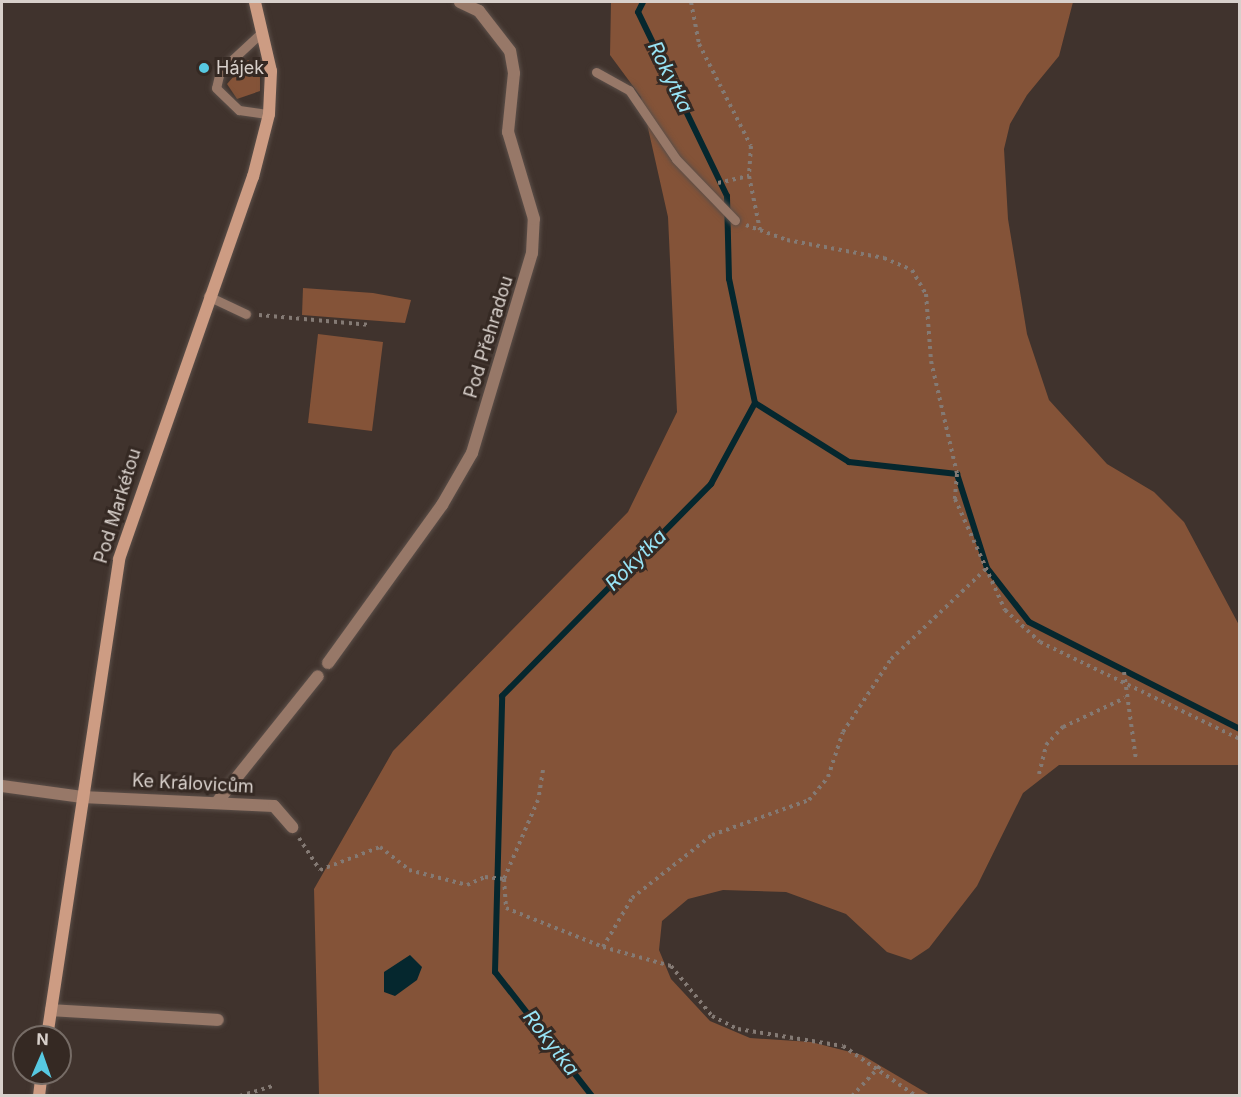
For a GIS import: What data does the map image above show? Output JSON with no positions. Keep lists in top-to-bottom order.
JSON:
{
  "streets": {
    "street": ["Pod Přehradou", "Pod Markétou", "Ke Královicům"]
  },
  "crossings": [
    ["Pod Markétou", "Ke Královicům"]
  ],
  "water": ["Rokytka"],
  "places": ["Hájek"],
  "north": "top"
}
